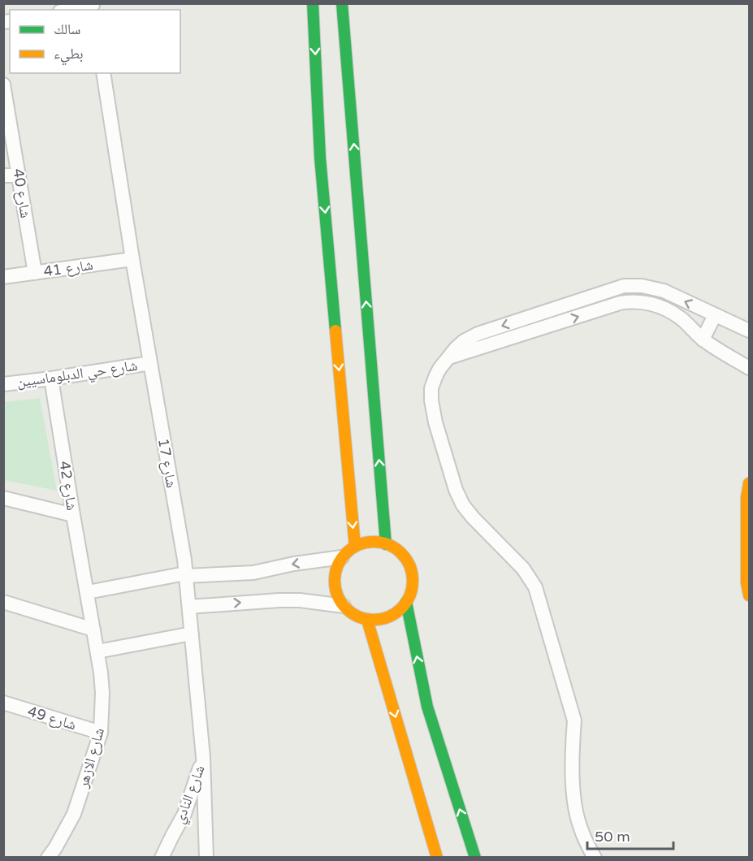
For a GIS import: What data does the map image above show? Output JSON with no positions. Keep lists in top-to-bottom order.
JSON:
{
  "streets": {
    "street": [
      "شارع 40",
      "شارع 41",
      "شارع حي الدبلوماسيين",
      "شارع 17",
      "شارع 42",
      "شارع 49",
      "شارع الازهر",
      "شارع النادي"
    ]
  },
  "crossings": [
    ["شارع 40", "شارع 41"],
    ["شارع 41", "شارع 17"],
    ["شارع حي الدبلوماسيين", "شارع 17"],
    ["شارع حي الدبلوماسيين", "شارع 42"],
    ["شارع 17", "شارع النادي"],
    ["شارع 42", "شارع الازهر"],
    ["شارع 49", "شارع الازهر"]
  ],
  "legend": ["سالك", "بطيء"],
  "scale_bar": "50 m"
}
